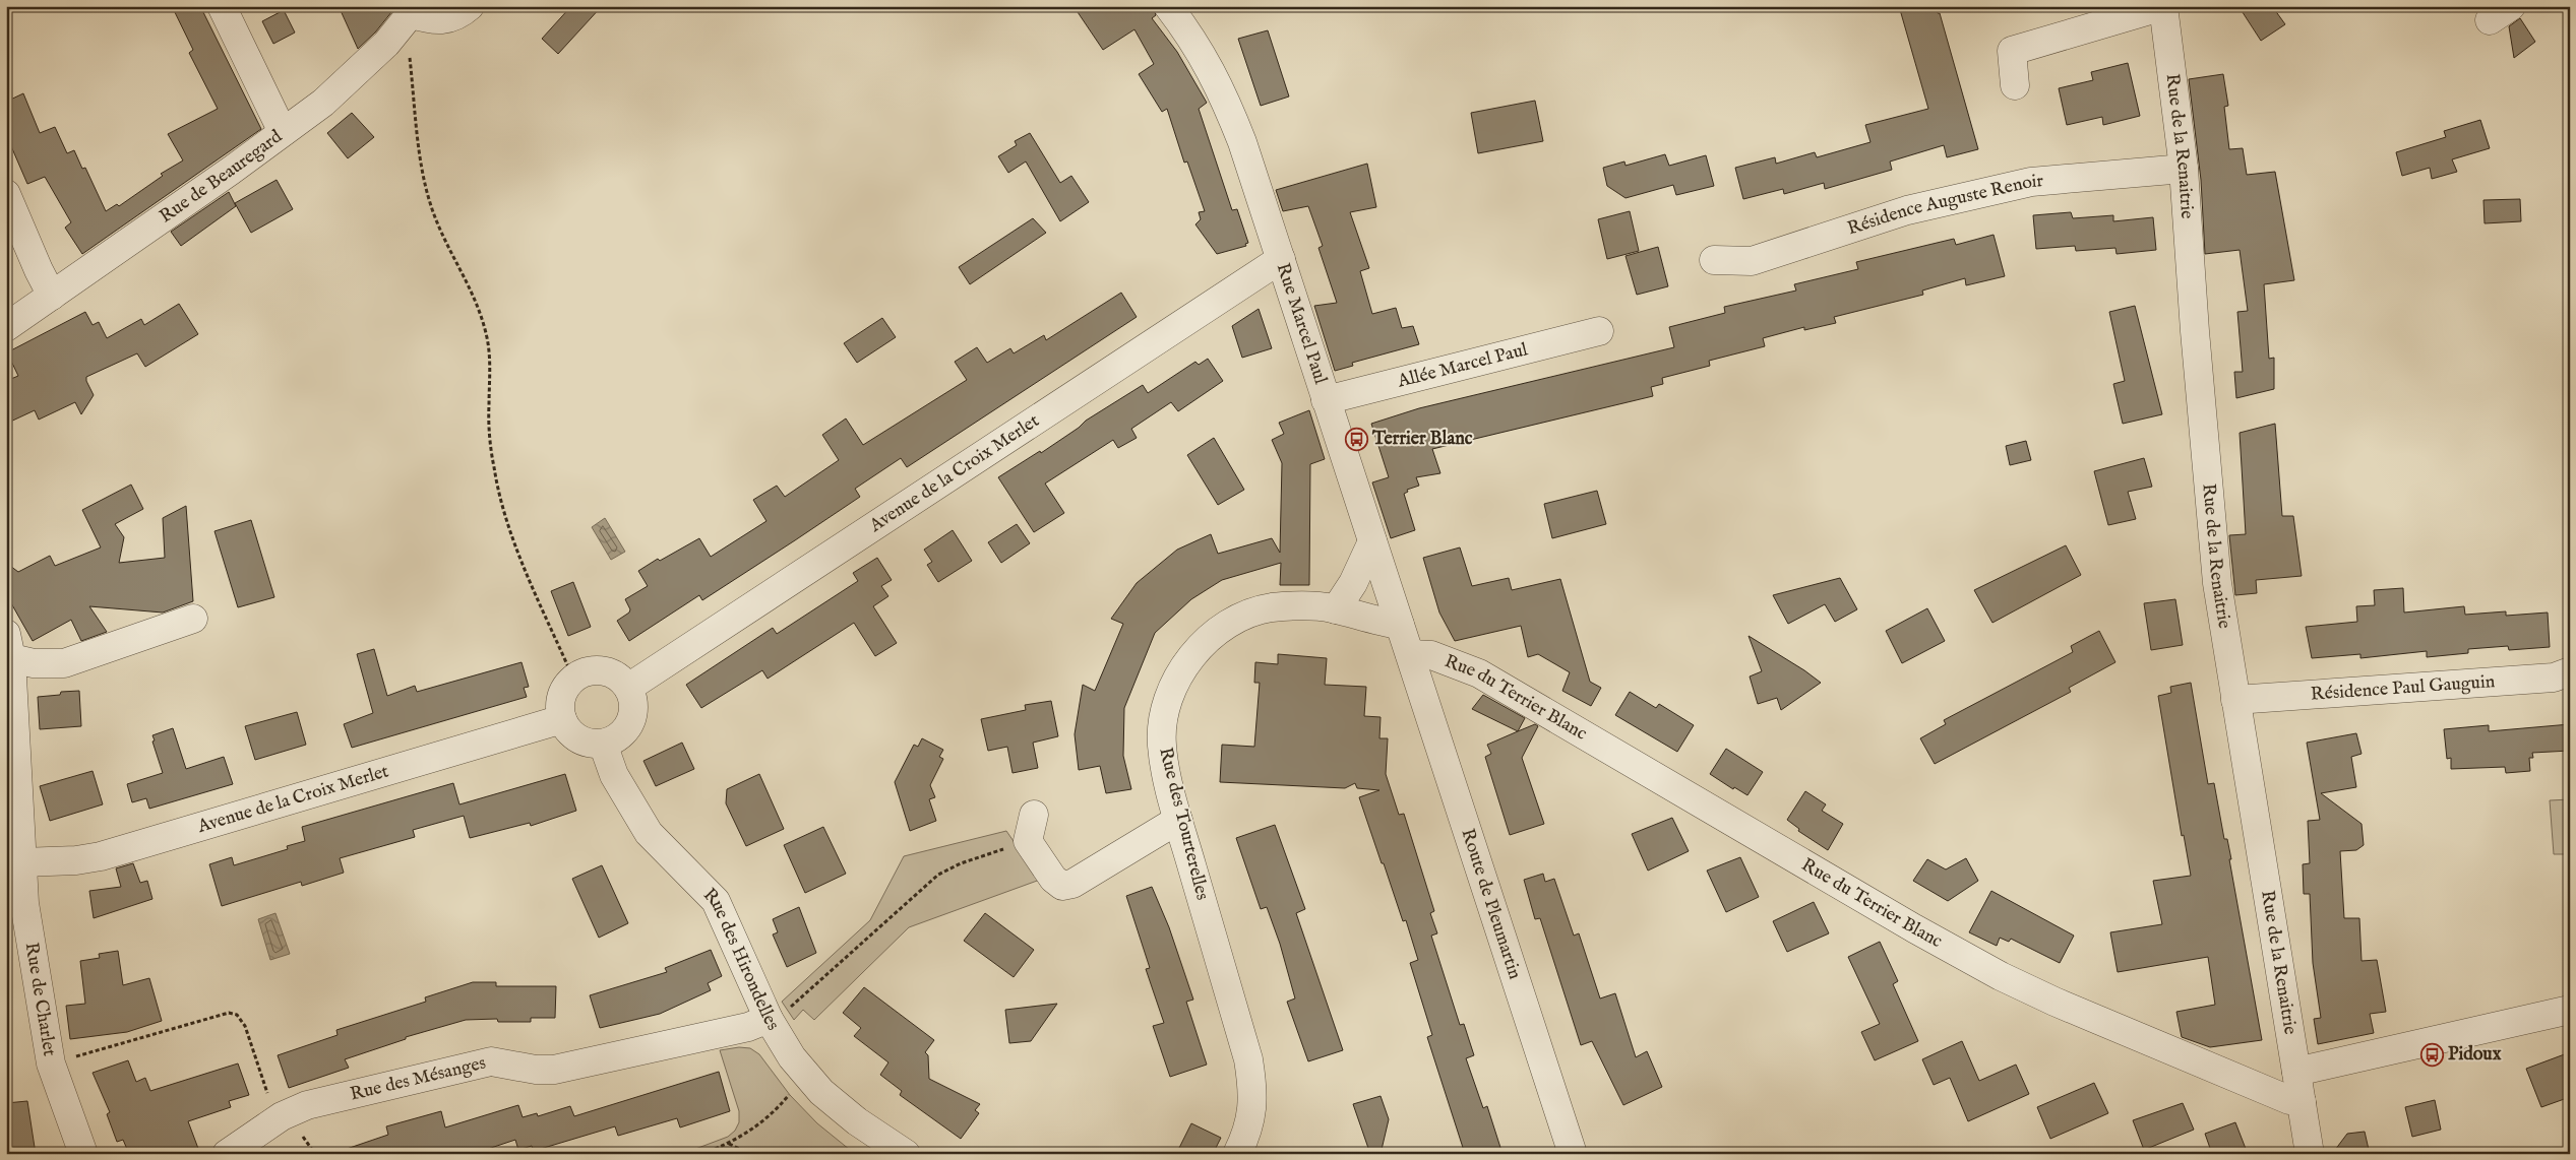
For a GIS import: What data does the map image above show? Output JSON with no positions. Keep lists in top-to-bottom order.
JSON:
{
  "streets": {
    "street": [
      "Rue de la Renaitrie",
      "Rue de Beauregard",
      "Résidence Auguste Renoir",
      "Rue Marcel Paul",
      "Allée Marcel Paul",
      "Avenue de la Croix Merlet",
      "Résidence Paul Gauguin",
      "Rue du Terrier Blanc",
      "Rue des Tourterelles",
      "Route de Pleumartin",
      "Rue des Hirondelles",
      "Rue de Charlet",
      "Rue des Mésanges"
    ]
  },
  "crossings": [
    ["Rue de la Renaitrie", "Résidence Auguste Renoir"],
    ["Rue de la Renaitrie", "Résidence Paul Gauguin"],
    ["Rue de la Renaitrie", "Rue du Terrier Blanc"],
    ["Rue Marcel Paul", "Allée Marcel Paul"],
    ["Rue Marcel Paul", "Avenue de la Croix Merlet"],
    ["Rue Marcel Paul", "Rue du Terrier Blanc"],
    ["Rue Marcel Paul", "Rue des Tourterelles"],
    ["Rue Marcel Paul", "Route de Pleumartin"],
    ["Avenue de la Croix Merlet", "Rue des Hirondelles"],
    ["Avenue de la Croix Merlet", "Rue de Charlet"],
    ["Rue du Terrier Blanc", "Route de Pleumartin"],
    ["Rue des Hirondelles", "Rue des Mésanges"]
  ],
  "places": {
    "bus stop": ["Terrier Blanc", "Pidoux"]
  }
}
